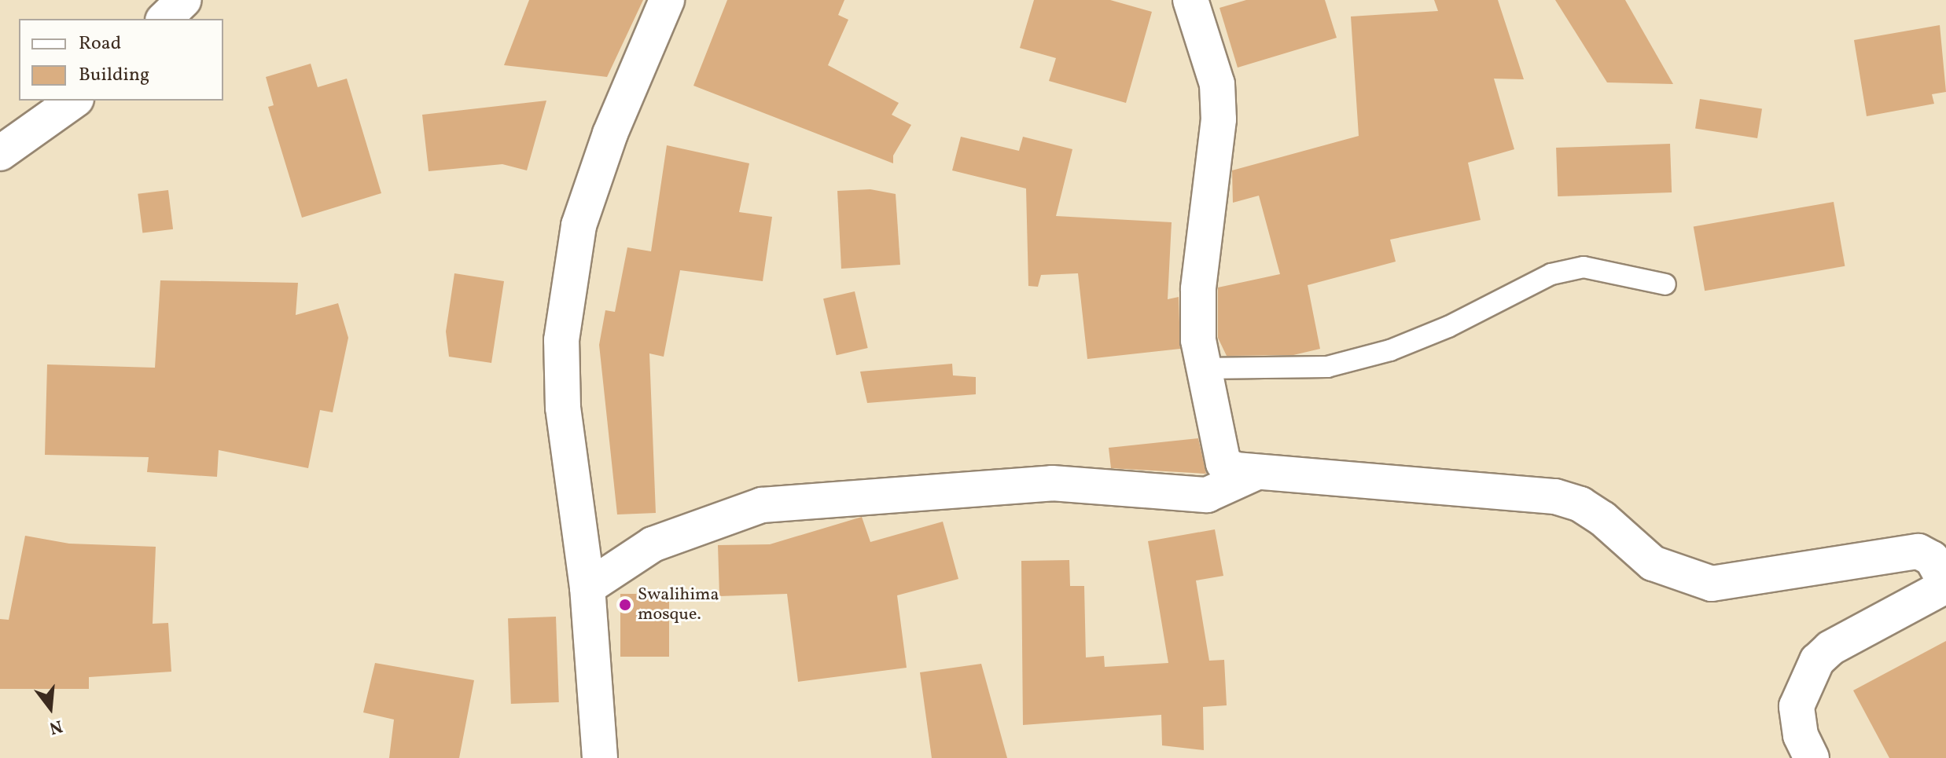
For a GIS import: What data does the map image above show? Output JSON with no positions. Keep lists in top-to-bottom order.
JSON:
{
  "places": ["Swalihima mosque."],
  "legend": ["Road", "Building"],
  "north": "bottom"
}
